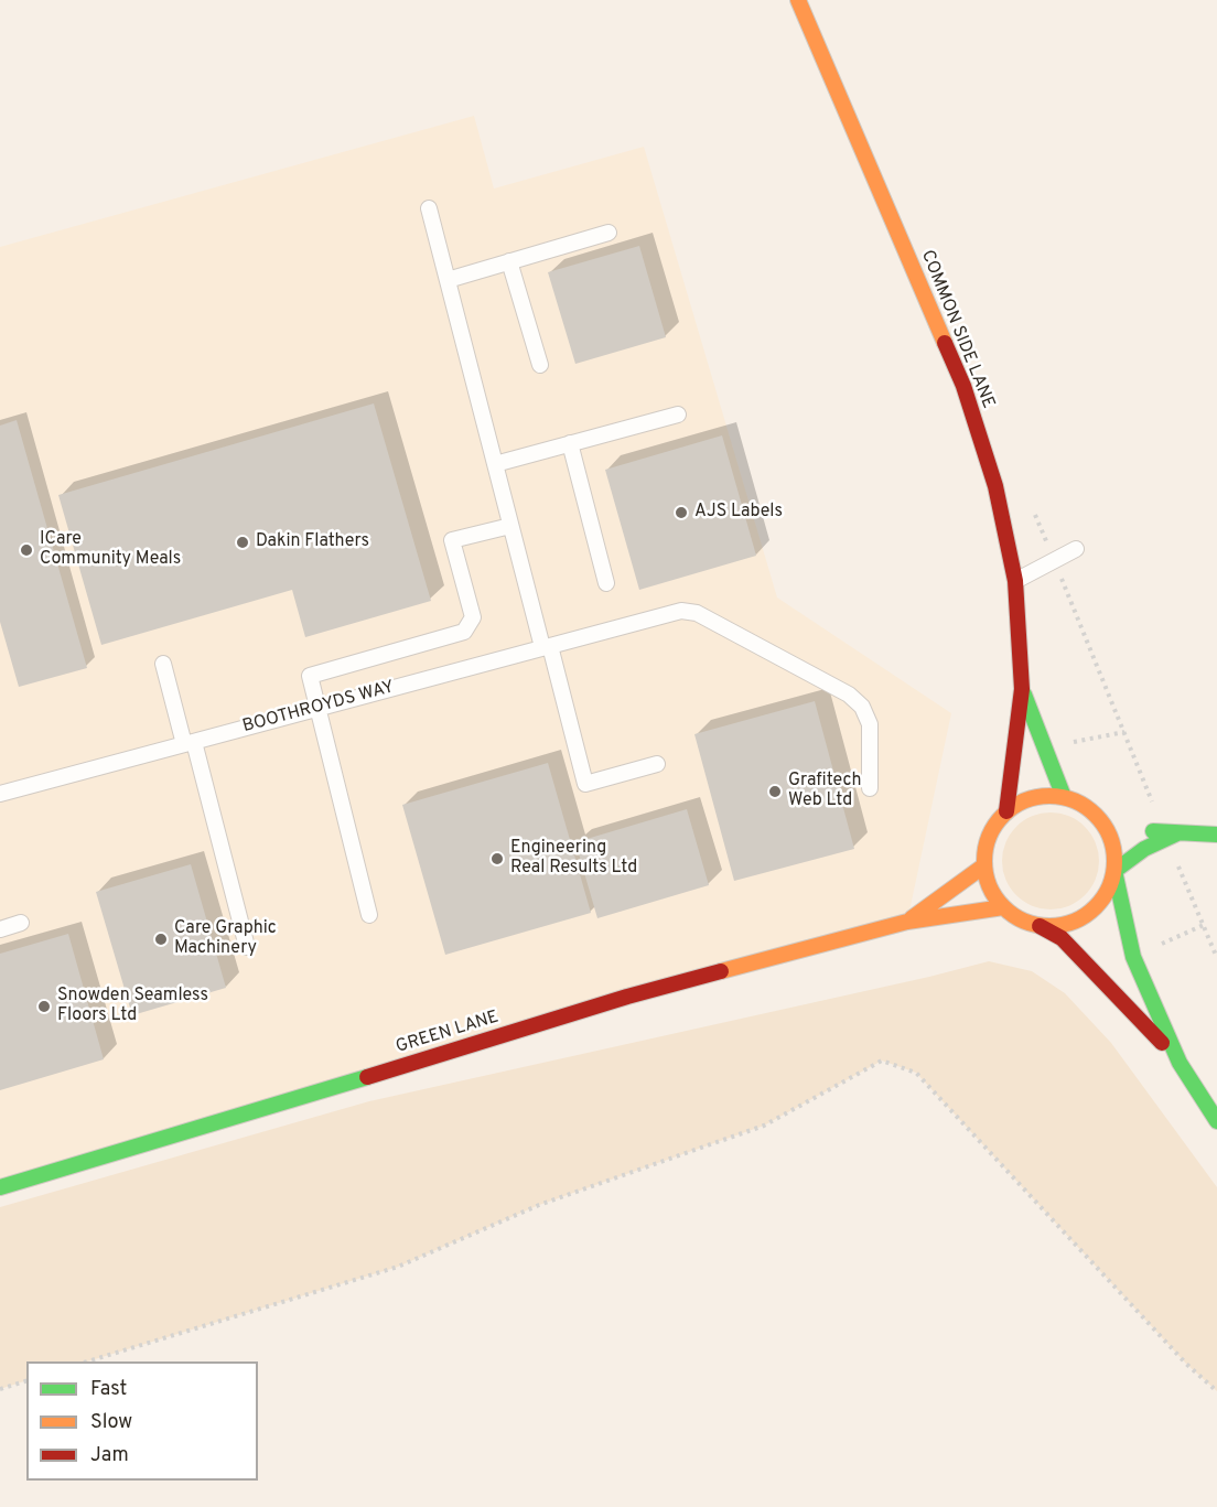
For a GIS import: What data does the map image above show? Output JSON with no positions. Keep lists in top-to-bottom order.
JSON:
{
  "streets": {
    "street": ["COMMON SIDE LANE", "GREEN LANE"],
    "lane": ["BOOTHROYDS WAY"]
  },
  "crossings": [
    ["COMMON SIDE LANE", "GREEN LANE"]
  ],
  "places": [
    "AJS Labels",
    "Dakin Flathers",
    "ICare Community Meals",
    "Grafitech Web Ltd",
    "Engineering Real Results Ltd",
    "Care Graphic Machinery",
    "Snowden Seamless Floors Ltd"
  ],
  "legend": ["Fast", "Slow", "Jam"]
}
